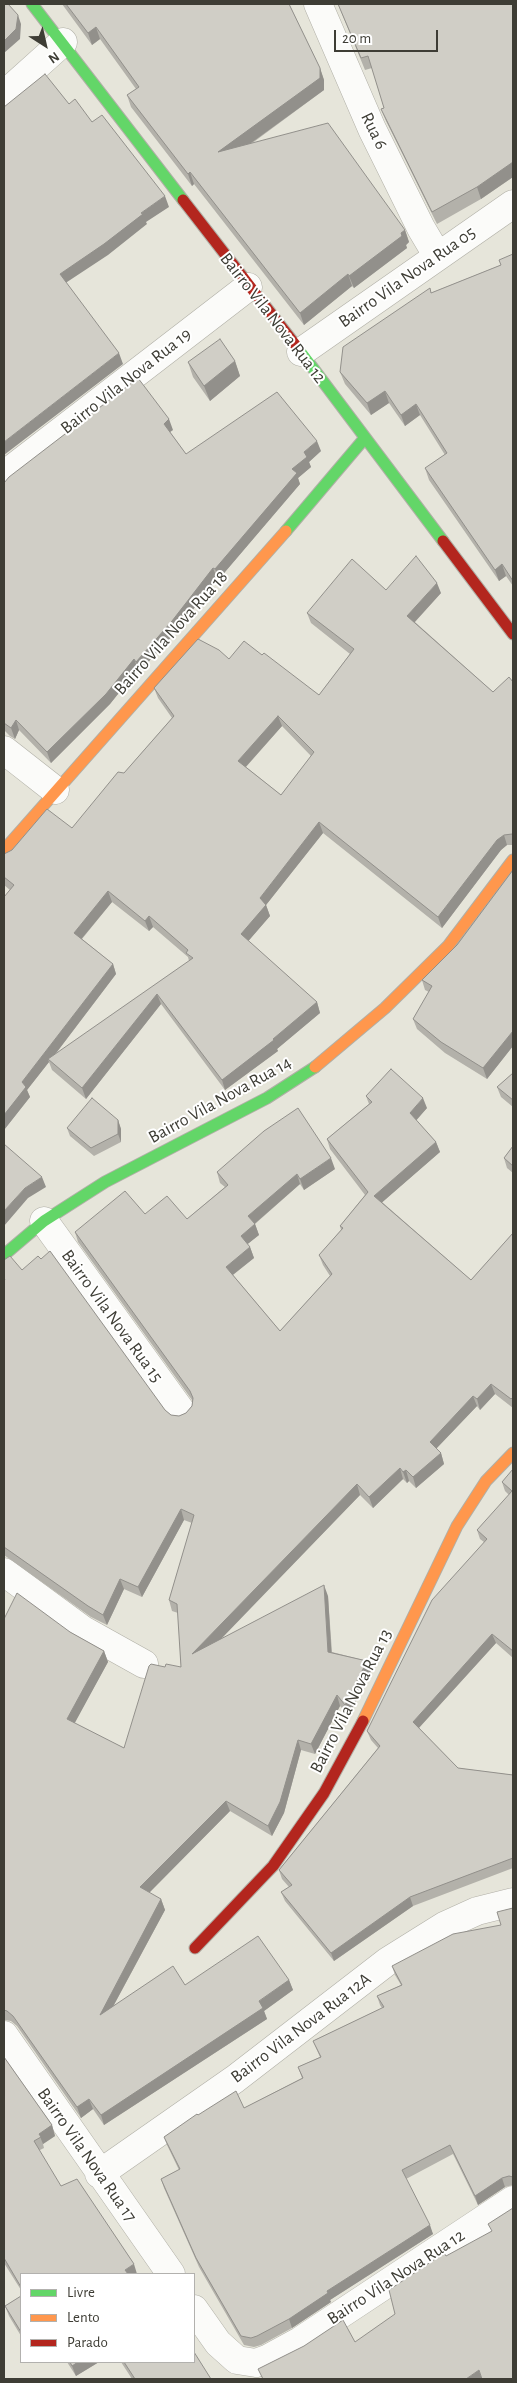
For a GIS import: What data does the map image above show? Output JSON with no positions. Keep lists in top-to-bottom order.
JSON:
{
  "streets": {
    "street": [
      "Rua 6",
      "Bairro Vila Nova Rua 05",
      "Bairro Vila Nova Rua 12",
      "Bairro Vila Nova Rua 19",
      "Bairro Vila Nova Rua 18",
      "Bairro Vila Nova Rua 14",
      "Bairro Vila Nova Rua 15",
      "Bairro Vila Nova Rua 13",
      "Bairro Vila Nova Rua 12A",
      "Bairro Vila Nova Rua 17"
    ]
  },
  "crossings": [
    ["Rua 6", "Bairro Vila Nova Rua 05"],
    ["Bairro Vila Nova Rua 05", "Bairro Vila Nova Rua 12"],
    ["Bairro Vila Nova Rua 12", "Bairro Vila Nova Rua 19"],
    ["Bairro Vila Nova Rua 12", "Bairro Vila Nova Rua 18"],
    ["Bairro Vila Nova Rua 14", "Bairro Vila Nova Rua 15"],
    ["Bairro Vila Nova Rua 12A", "Bairro Vila Nova Rua 17"]
  ],
  "legend": ["Livre", "Lento", "Parado"],
  "scale_bar": "20 m",
  "north": "bottom right"
}
